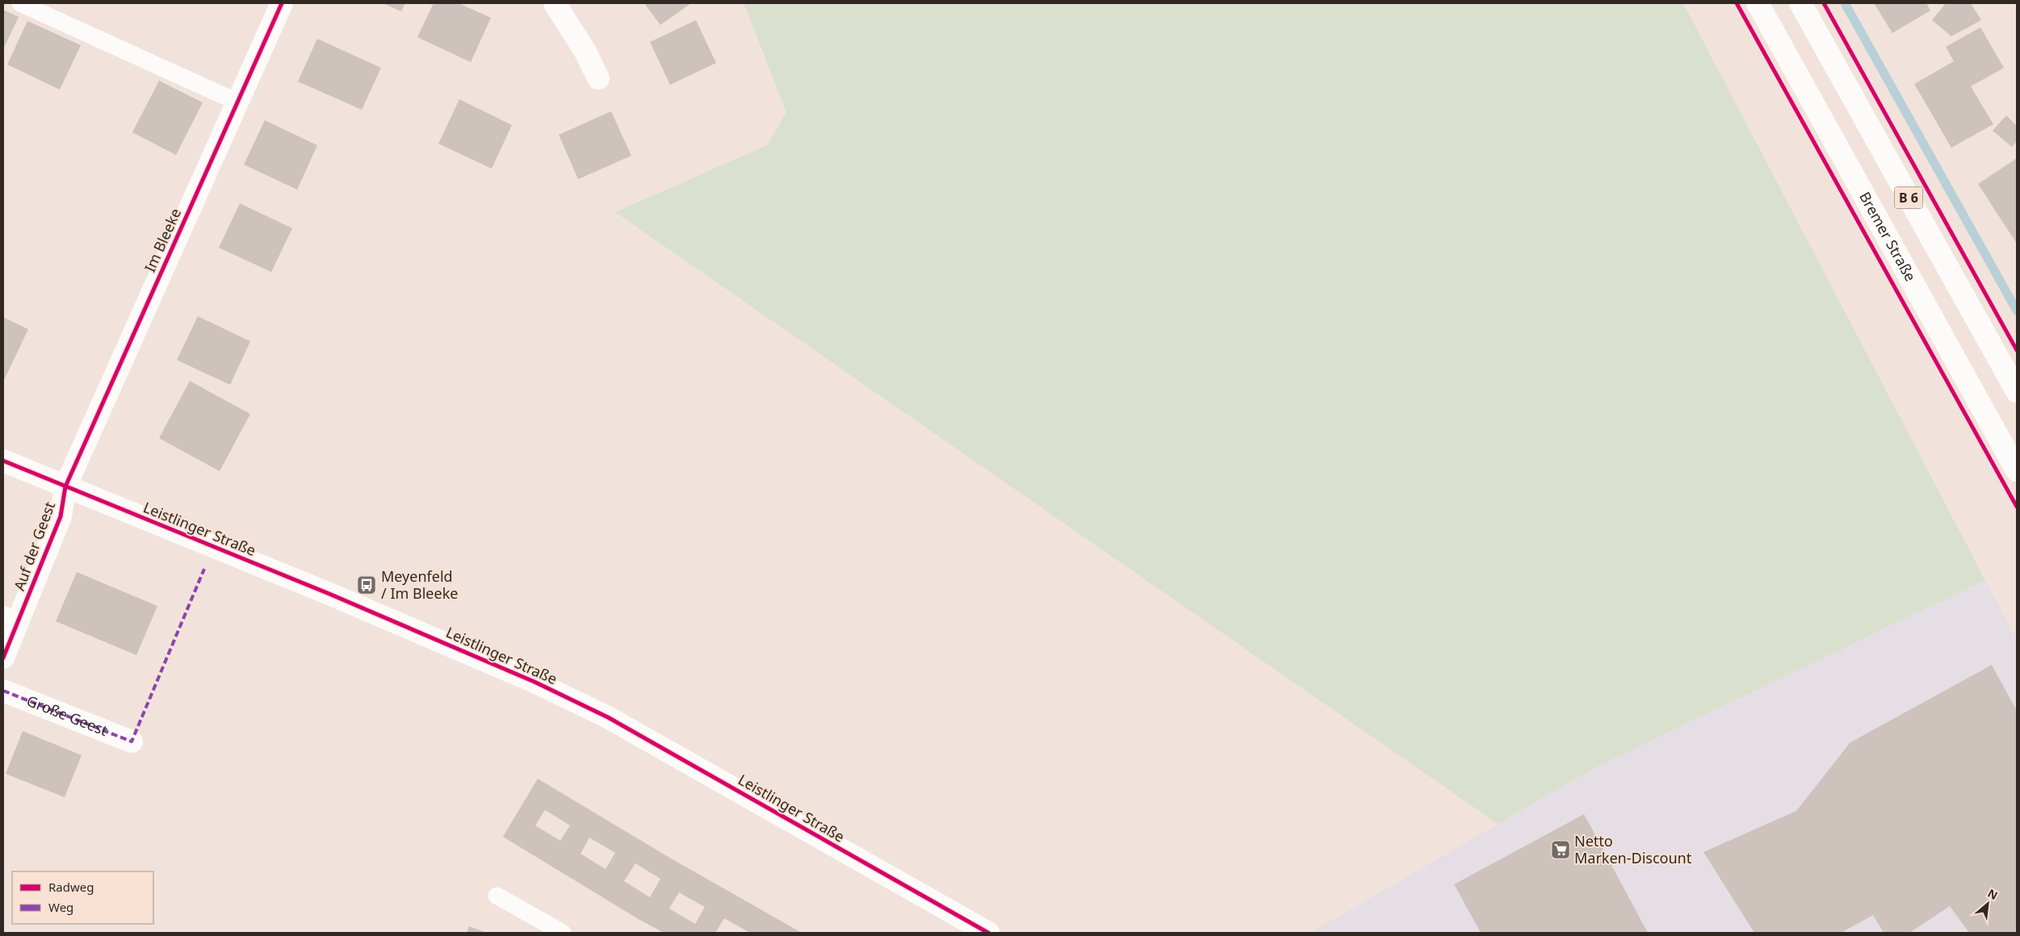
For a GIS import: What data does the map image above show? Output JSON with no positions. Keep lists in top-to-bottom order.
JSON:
{
  "streets": {
    "street": [
      "B 6",
      "Bremer Straße",
      "Im Bleeke",
      "Leistlinger Straße",
      "Auf der Geest",
      "Große Geest"
    ]
  },
  "crossings": [
    ["Im Bleeke", "Leistlinger Straße"],
    ["Im Bleeke", "Auf der Geest"],
    ["Leistlinger Straße", "Auf der Geest"]
  ],
  "places": {
    "bus stop": ["Meyenfeld / Im Bleeke"],
    "supermarket": ["Netto Marken-Discount"]
  },
  "legend": ["Radweg", "Weg"],
  "north": "top right"
}
